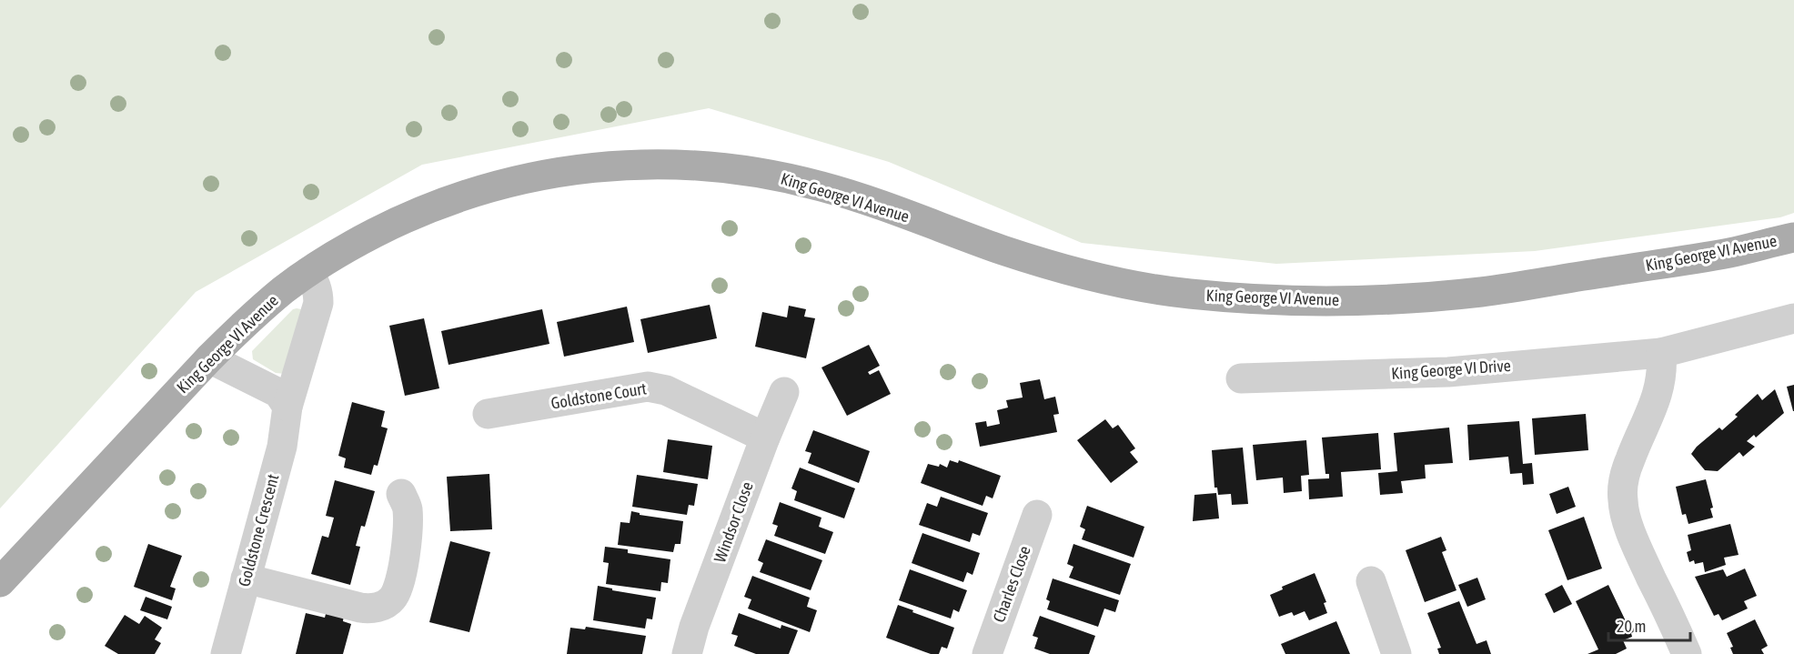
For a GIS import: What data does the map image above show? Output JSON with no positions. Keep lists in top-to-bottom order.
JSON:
{
  "streets": {
    "main road": ["King George VI Avenue"],
    "street": [
      "King George VI Drive",
      "Goldstone Court",
      "Windsor Close",
      "Goldstone Crescent",
      "Charles Close"
    ]
  },
  "crossings": [
    ["King George VI Avenue", "Goldstone Crescent"],
    ["Goldstone Court", "Windsor Close"]
  ],
  "scale_bar": "20 m"
}
